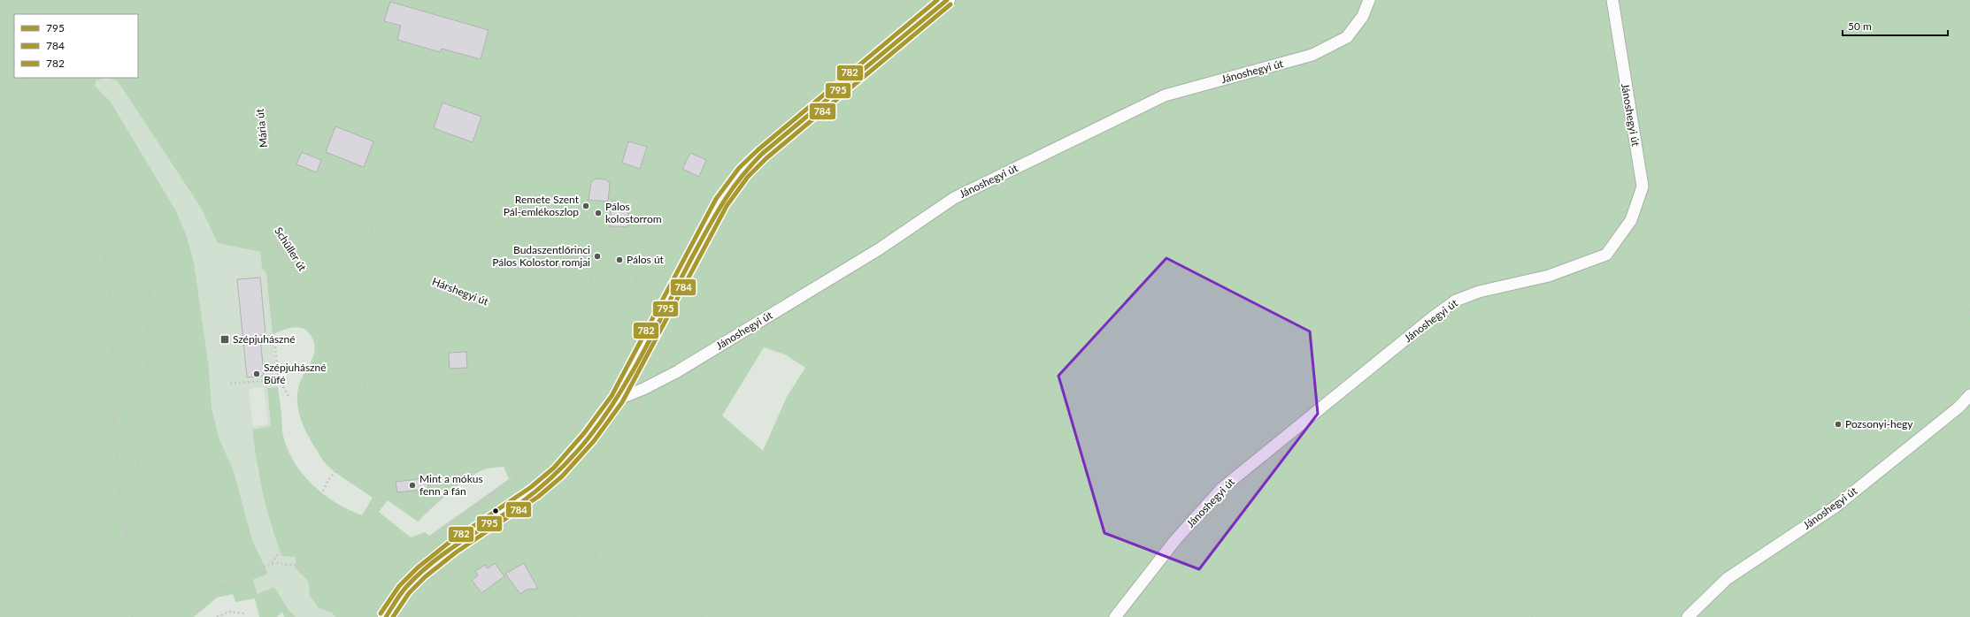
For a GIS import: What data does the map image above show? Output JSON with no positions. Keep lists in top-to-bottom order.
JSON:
{
  "streets": {
    "street": ["Jánoshegyi út"],
    "path": ["Mária út", "Schüller út", "Hárshegyi út"]
  },
  "crossings": [
    ["Mária út", "Schüller út"],
    ["Schüller út", "Hárshegyi út"]
  ],
  "places": {
    "other": [
      "Remete Szent Pál-emlékoszlop",
      "Pálos kolostorrom",
      "Budaszentlőrinci Pálos Kolostor romjai",
      "Pálos út",
      "Szépjuhászné Büfé",
      "Pozsonyi-hegy",
      "Mint a mókus fenn a fán"
    ],
    "transit": ["Szépjuhászné"]
  },
  "lines": ["transit line 795", "transit line 782", "transit line 784"],
  "legend": ["795", "784", "782"],
  "scale_bar": "50 m"
}
